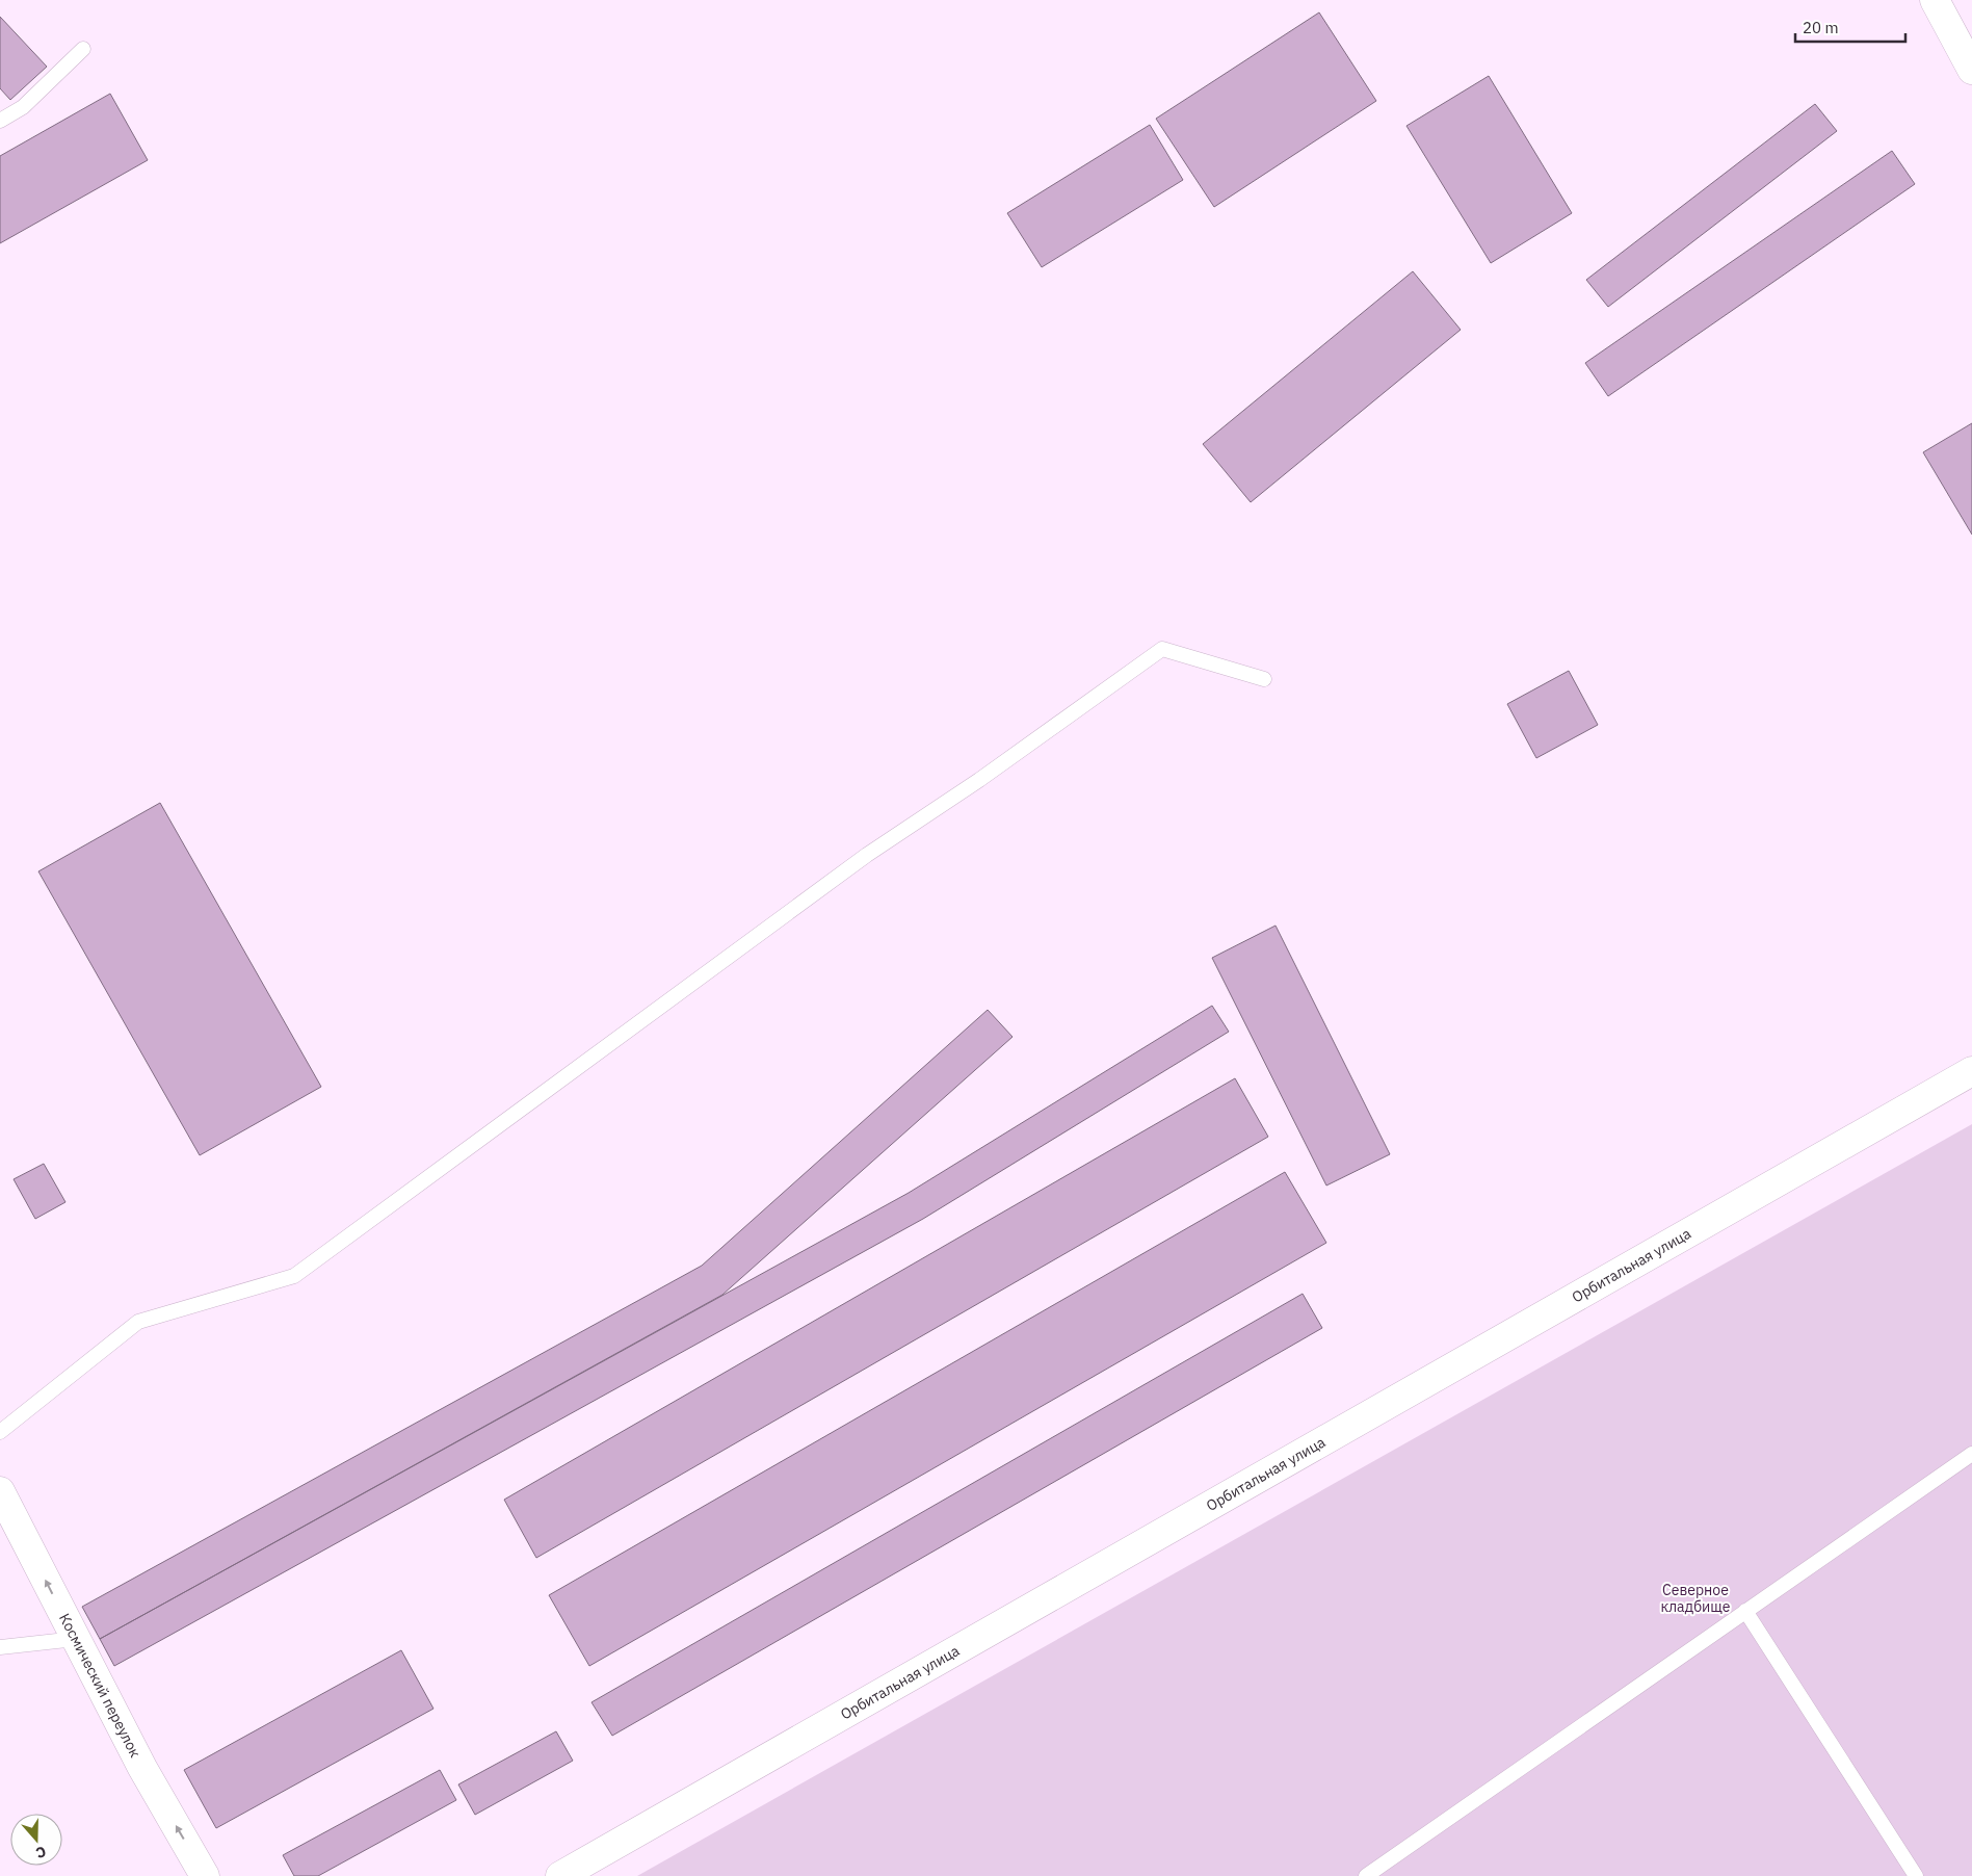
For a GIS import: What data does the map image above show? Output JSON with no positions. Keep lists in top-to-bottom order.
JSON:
{
  "streets": {
    "street": ["Орбитальная улица", "Космический переулок"]
  },
  "one_way": ["Космический переулок"],
  "parks": ["Северное кладбище"],
  "scale_bar": "20 m",
  "north": "bottom"
}
